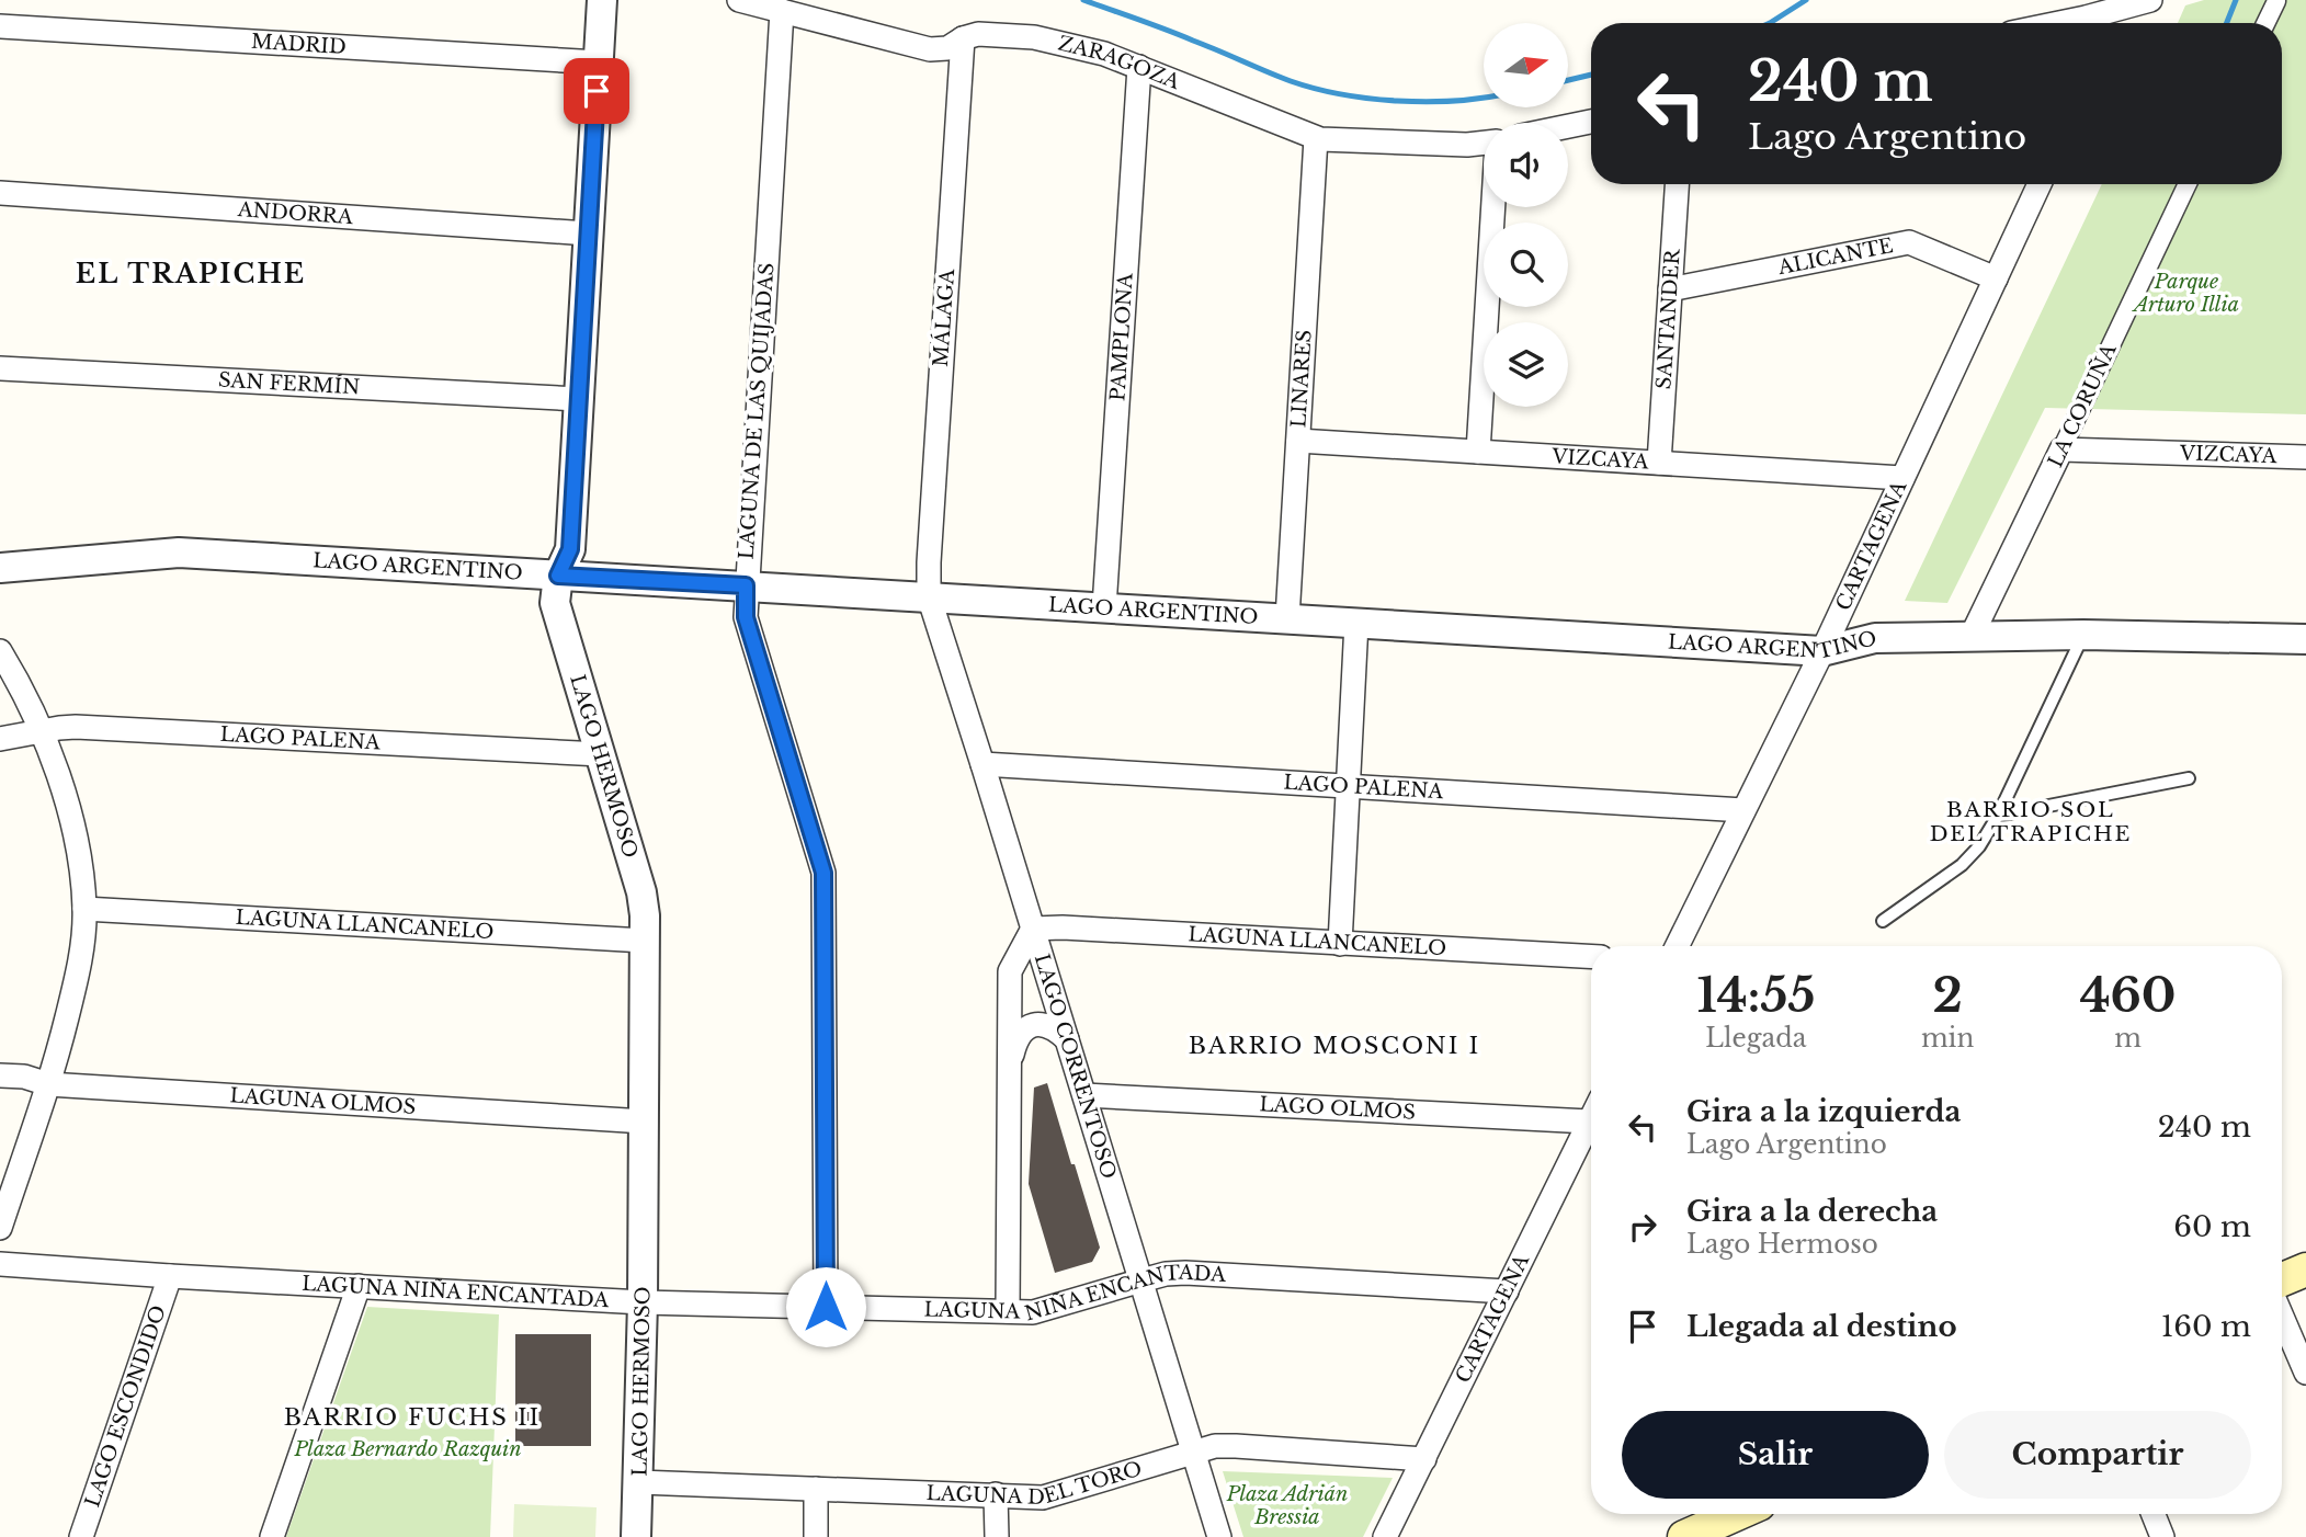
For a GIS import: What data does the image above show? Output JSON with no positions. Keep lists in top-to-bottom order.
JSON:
{
  "streets": {
    "street": [
      "MADRID",
      "ZARAGOZA",
      "ANDORRA",
      "ALICANTE",
      "MÁLAGA",
      "SANTANDER",
      "PAMPLONA",
      "LINARES",
      "SAN FERMÍN",
      "LA CORUÑA",
      "LAGUNA DE LAS QUIJADAS",
      "VIZCAYA",
      "CARTAGENA",
      "LAGO ARGENTINO",
      "LAGO PALENA",
      "LAGO HERMOSO",
      "LAGUNA LLANCANELO",
      "LAGO CORRENTOSO",
      "LAGUNA OLMOS",
      "LAGO OLMOS",
      "LAGUNA NIÑA ENCANTADA",
      "LAGO ESCONDIDO",
      "LAGUNA DEL TORO"
    ]
  },
  "crossings": [
    ["MADRID", "LAGO HERMOSO"],
    ["ZARAGOZA", "MÁLAGA"],
    ["ZARAGOZA", "PAMPLONA"],
    ["ZARAGOZA", "LINARES"],
    ["ZARAGOZA", "LAGUNA DE LAS QUIJADAS"],
    ["ANDORRA", "LAGO HERMOSO"],
    ["ALICANTE", "SANTANDER"],
    ["ALICANTE", "CARTAGENA"],
    ["MÁLAGA", "LAGO ARGENTINO"],
    ["MÁLAGA", "LAGO CORRENTOSO"],
    ["SANTANDER", "VIZCAYA"],
    ["PAMPLONA", "LAGO ARGENTINO"],
    ["LINARES", "VIZCAYA"],
    ["LINARES", "LAGO ARGENTINO"],
    ["SAN FERMÍN", "LAGO HERMOSO"],
    ["LA CORUÑA", "VIZCAYA"],
    ["LA CORUÑA", "LAGO ARGENTINO"],
    ["LAGUNA DE LAS QUIJADAS", "LAGO ARGENTINO"],
    ["LAGUNA DE LAS QUIJADAS", "LAGUNA NIÑA ENCANTADA"],
    ["VIZCAYA", "CARTAGENA"],
    ["CARTAGENA", "LAGO ARGENTINO"],
    ["CARTAGENA", "LAGO PALENA"],
    ["CARTAGENA", "LAGO OLMOS"],
    ["CARTAGENA", "LAGUNA NIÑA ENCANTADA"],
    ["CARTAGENA", "LAGUNA DEL TORO"],
    ["LAGO ARGENTINO", "LAGO HERMOSO"],
    ["LAGO ARGENTINO", "LAGO CORRENTOSO"],
    ["LAGO PALENA", "LAGO HERMOSO"],
    ["LAGO PALENA", "LAGO CORRENTOSO"],
    ["LAGO HERMOSO", "LAGUNA LLANCANELO"],
    ["LAGO HERMOSO", "LAGUNA OLMOS"],
    ["LAGO HERMOSO", "LAGUNA NIÑA ENCANTADA"],
    ["LAGO HERMOSO", "LAGUNA DEL TORO"],
    ["LAGUNA LLANCANELO", "LAGO CORRENTOSO"],
    ["LAGO CORRENTOSO", "LAGO OLMOS"],
    ["LAGO CORRENTOSO", "LAGUNA NIÑA ENCANTADA"],
    ["LAGO CORRENTOSO", "LAGUNA DEL TORO"],
    ["LAGUNA NIÑA ENCANTADA", "LAGO ESCONDIDO"]
  ],
  "districts": [
    "EL TRAPICHE",
    "BARRIO SOL DEL TRAPICHE",
    "BARRIO MOSCONI I",
    "BARRIO FUCHS II"
  ],
  "parks": ["Parque Arturo Illia", "Plaza Bernardo Razquin", "Plaza Adrián Bressia"],
  "north": "right",
  "page": {
    "turn": ["240 m", "Lago Argentino"],
    "eta": [
      "14:55",
      "Llegada",
      "2",
      "min",
      "460",
      "m"
    ],
    "list": [
      {
        "name": "Gira a la izquierda",
        "note": "Lago Argentino",
        "value": "240 m"
      },
      {
        "name": "Gira a la derecha",
        "note": "Lago Hermoso",
        "value": "60 m"
      },
      {
        "name": "Llegada al destino",
        "value": "160 m"
      }
    ],
    "buttons": ["Salir", "Compartir"]
  }
}
